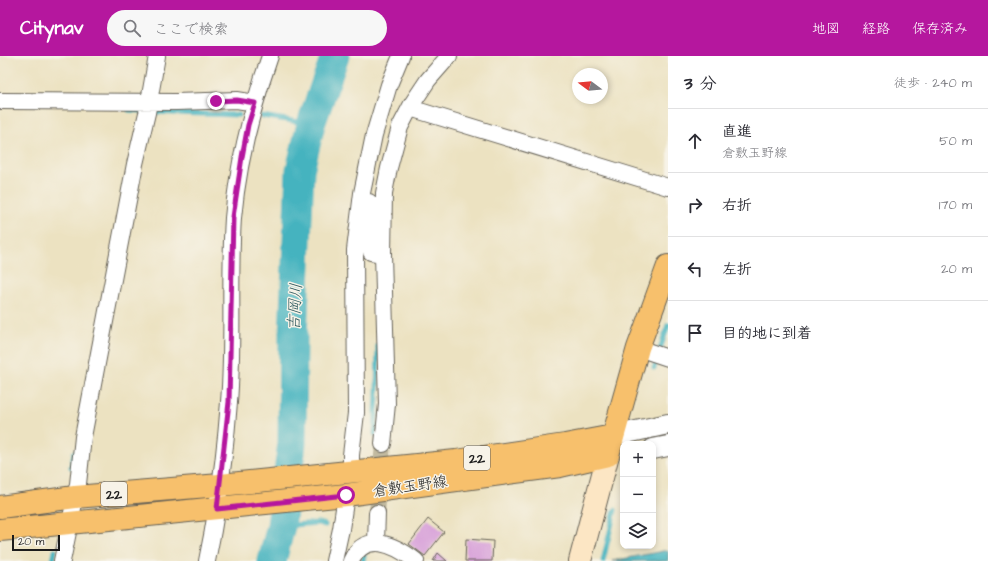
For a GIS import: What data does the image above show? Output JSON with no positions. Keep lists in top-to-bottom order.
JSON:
{
  "streets": {
    "main road": ["22", "倉敷玉野線"]
  },
  "water": ["吉岡川"],
  "scale_bar": "20 m",
  "north": "left",
  "page": {
    "header": "Citynav",
    "search": "ここで検索",
    "nav": ["地図", "経路", "保存済み"],
    "heading": ["3 分", "徒歩 · 240 m"],
    "list": [
      ["直進", "倉敷玉野線", "50 m"],
      ["右折", "170 m"],
      ["左折", "20 m"],
      "目的地に到着"
    ],
    "map_buttons": ["+", "−"],
    "scale": "20 m"
  }
}
